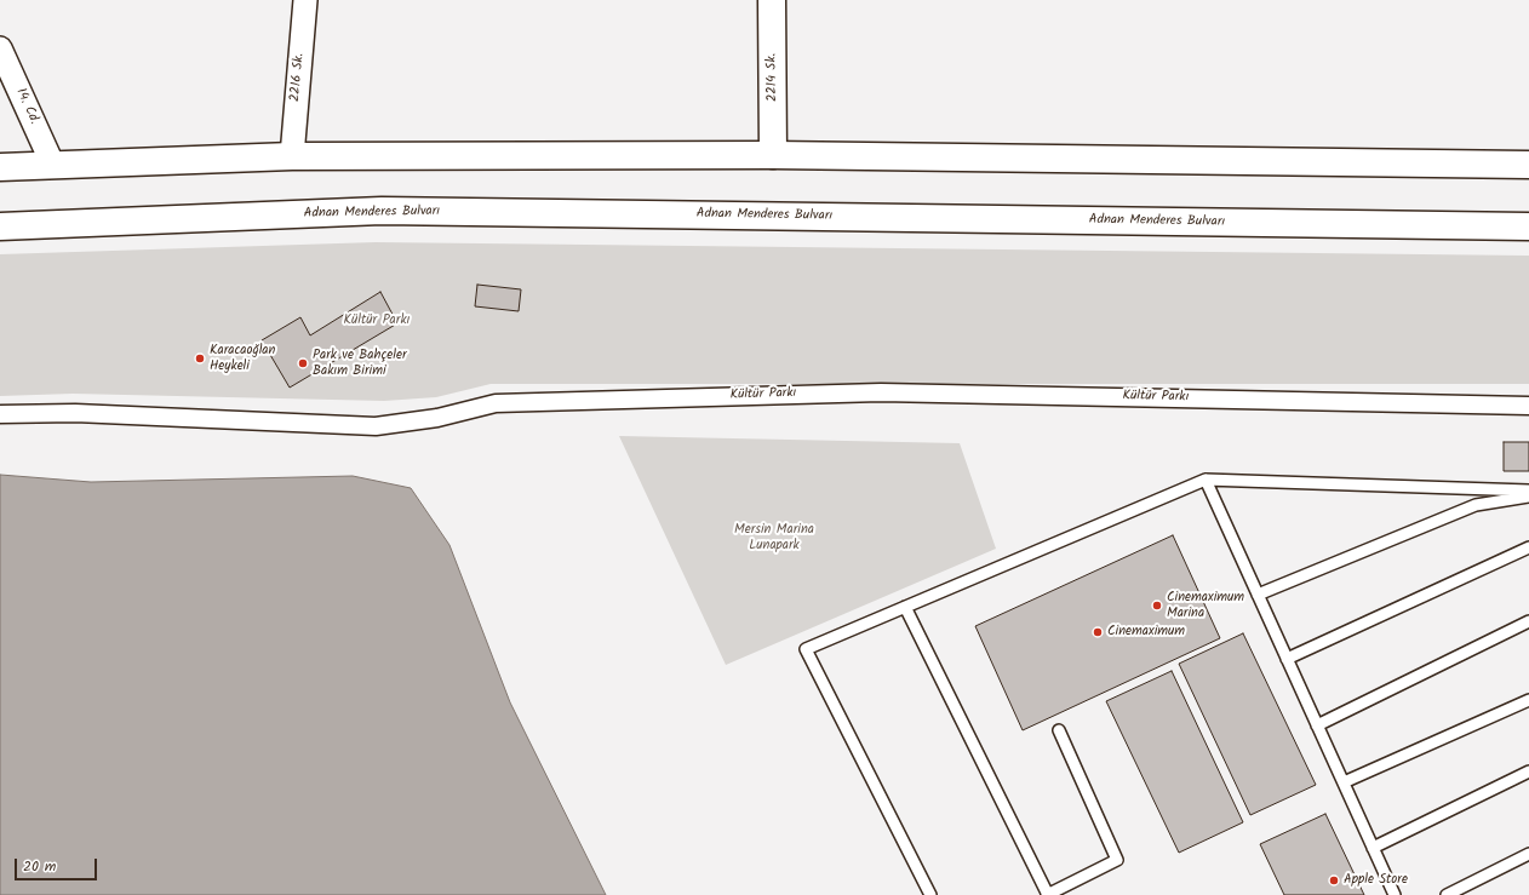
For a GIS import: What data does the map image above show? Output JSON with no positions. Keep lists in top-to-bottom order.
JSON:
{
  "streets": {
    "main road": ["2214 Sk.", "Adnan Menderes Bulvarı"],
    "street": ["2216 Sk.", "14. Cd.", "Kültür Parkı"]
  },
  "parks": ["Kültür Parkı", "Mersin Marina Lunapark"],
  "places": [
    "Karacaoğlan Heykeli",
    "Park ve Bahçeler Bakım Birimi",
    "Cinemaximum Marina",
    "Cinemaximum",
    "Apple Store"
  ],
  "scale_bar": "20 m"
}
